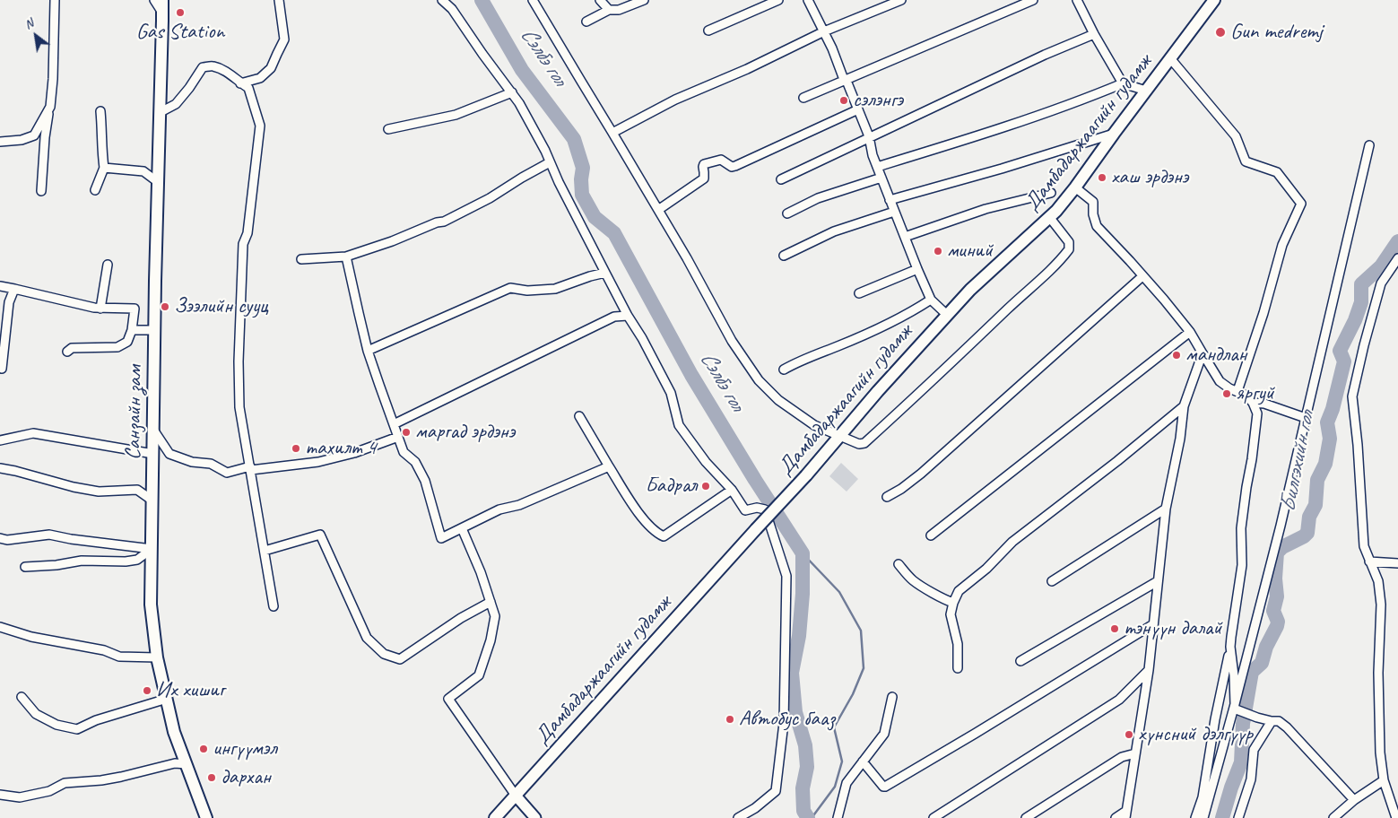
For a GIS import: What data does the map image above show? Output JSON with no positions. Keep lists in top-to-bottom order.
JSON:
{
  "streets": {
    "main road": ["Дамбадаржаагийн гудамж", "Санзайн зам"]
  },
  "water": ["Сэлбэ гол", "Билгэхийн гол"],
  "places": [
    "Gas Station",
    "Gun medremj",
    "сэлэнгэ",
    "хаш эрдэнэ",
    "миний",
    "Зээлийн сууц",
    "мандлан",
    "яргуй",
    "маргад эрдэнэ",
    "тахилт 4",
    "Бадрал",
    "тэнүүн далай",
    "Их хишиг",
    "Автобус бааз",
    "хүнсний дэлгүүр",
    "ингүүмэл",
    "дархан"
  ],
  "north": "top left"
}
